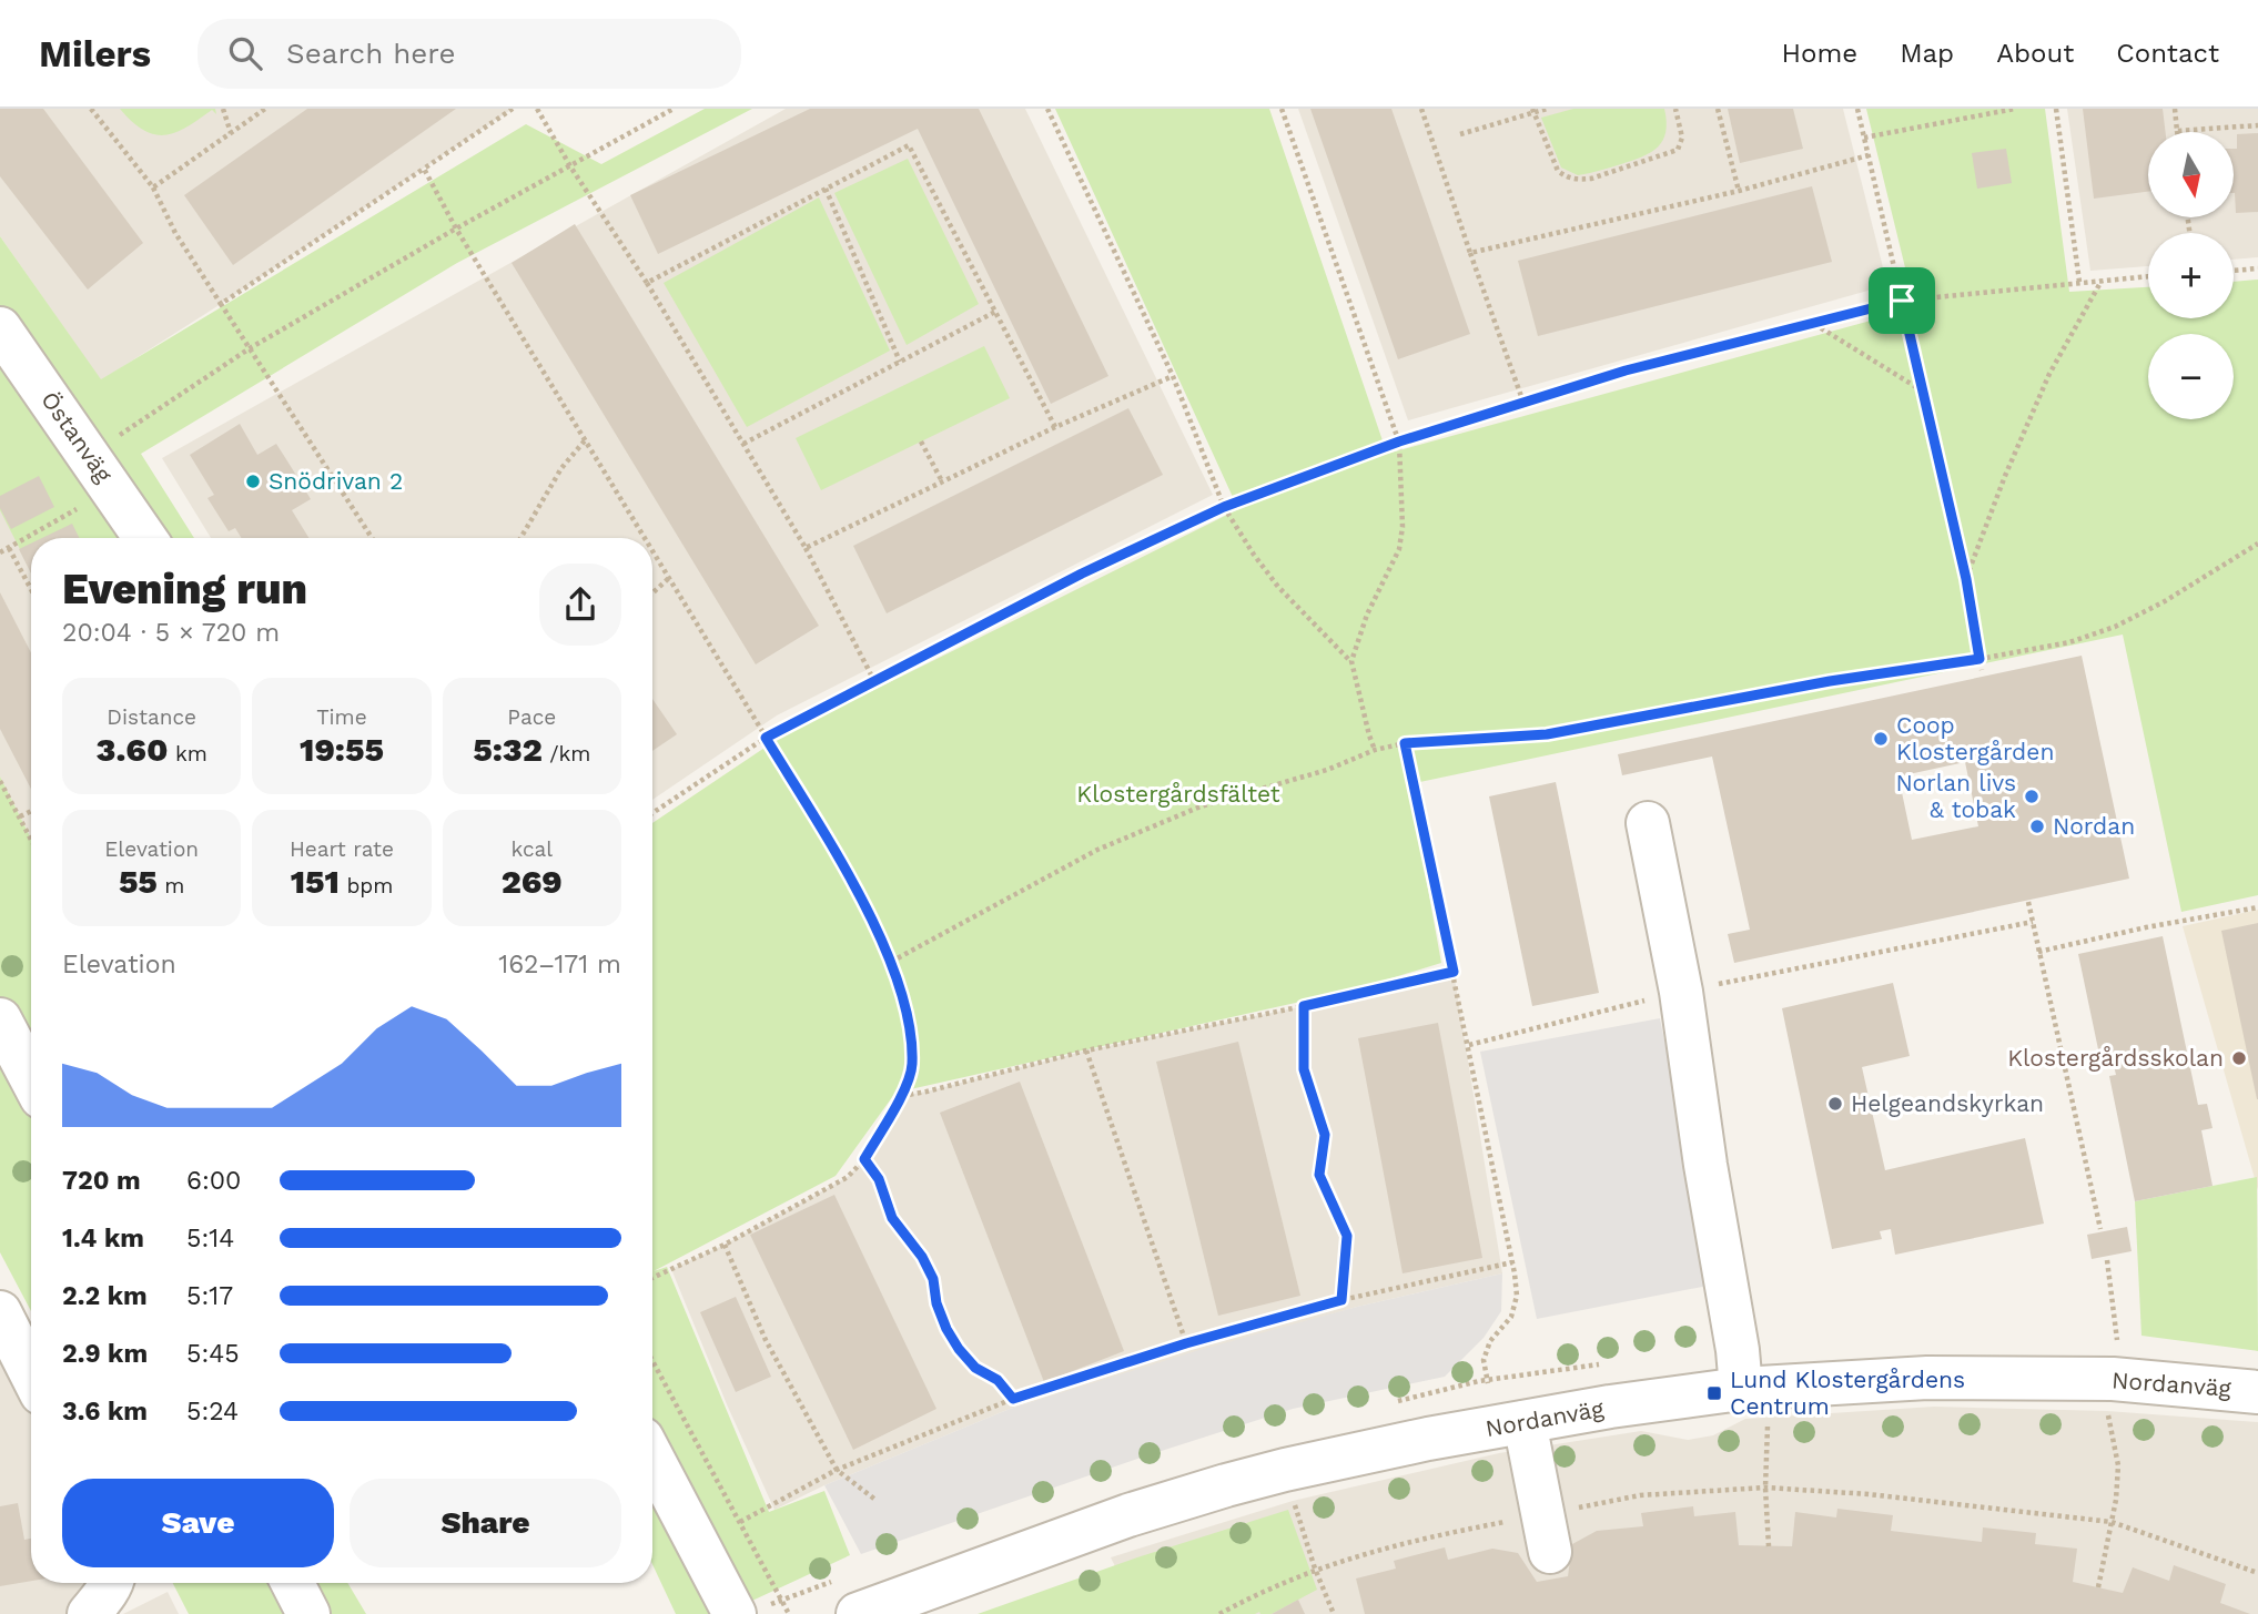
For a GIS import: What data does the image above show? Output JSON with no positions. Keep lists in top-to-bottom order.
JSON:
{
  "streets": {
    "street": ["Östanväg", "Nordanväg"]
  },
  "parks": ["Klostergårdsfältet"],
  "places": {
    "other": [
      "Snödrivan 2",
      "Coop Klostergården",
      "Norlan livs & tobak",
      "Nordan",
      "Klostergårdsskolan",
      "Helgeandskyrkan"
    ],
    "transit": ["Lund Klostergårdens Centrum"]
  },
  "north": "bottom",
  "page": {
    "header": "Milers",
    "search": "Search here",
    "nav": [
      "Home",
      "Map",
      "About",
      "Contact"
    ],
    "map_buttons": ["+", "−"],
    "heading": ["Evening run", "20:04 · 5 × 720 m"],
    "stats": [
      ["Distance", "3.60 km"],
      ["Time", "19:55"],
      ["Pace", "5:32 /km"],
      ["Elevation", "55 m"],
      ["Heart rate", "151 bpm"],
      ["kcal", "269"]
    ],
    "chart": ["Elevation", "162–171 m"],
    "list": [
      {
        "name": "720 m",
        "note": "6:00"
      },
      {
        "name": "1.4 km",
        "note": "5:14"
      },
      {
        "name": "2.2 km",
        "note": "5:17"
      },
      {
        "name": "2.9 km",
        "note": "5:45"
      },
      {
        "name": "3.6 km",
        "note": "5:24"
      }
    ],
    "buttons": ["Save", "Share"]
  }
}
